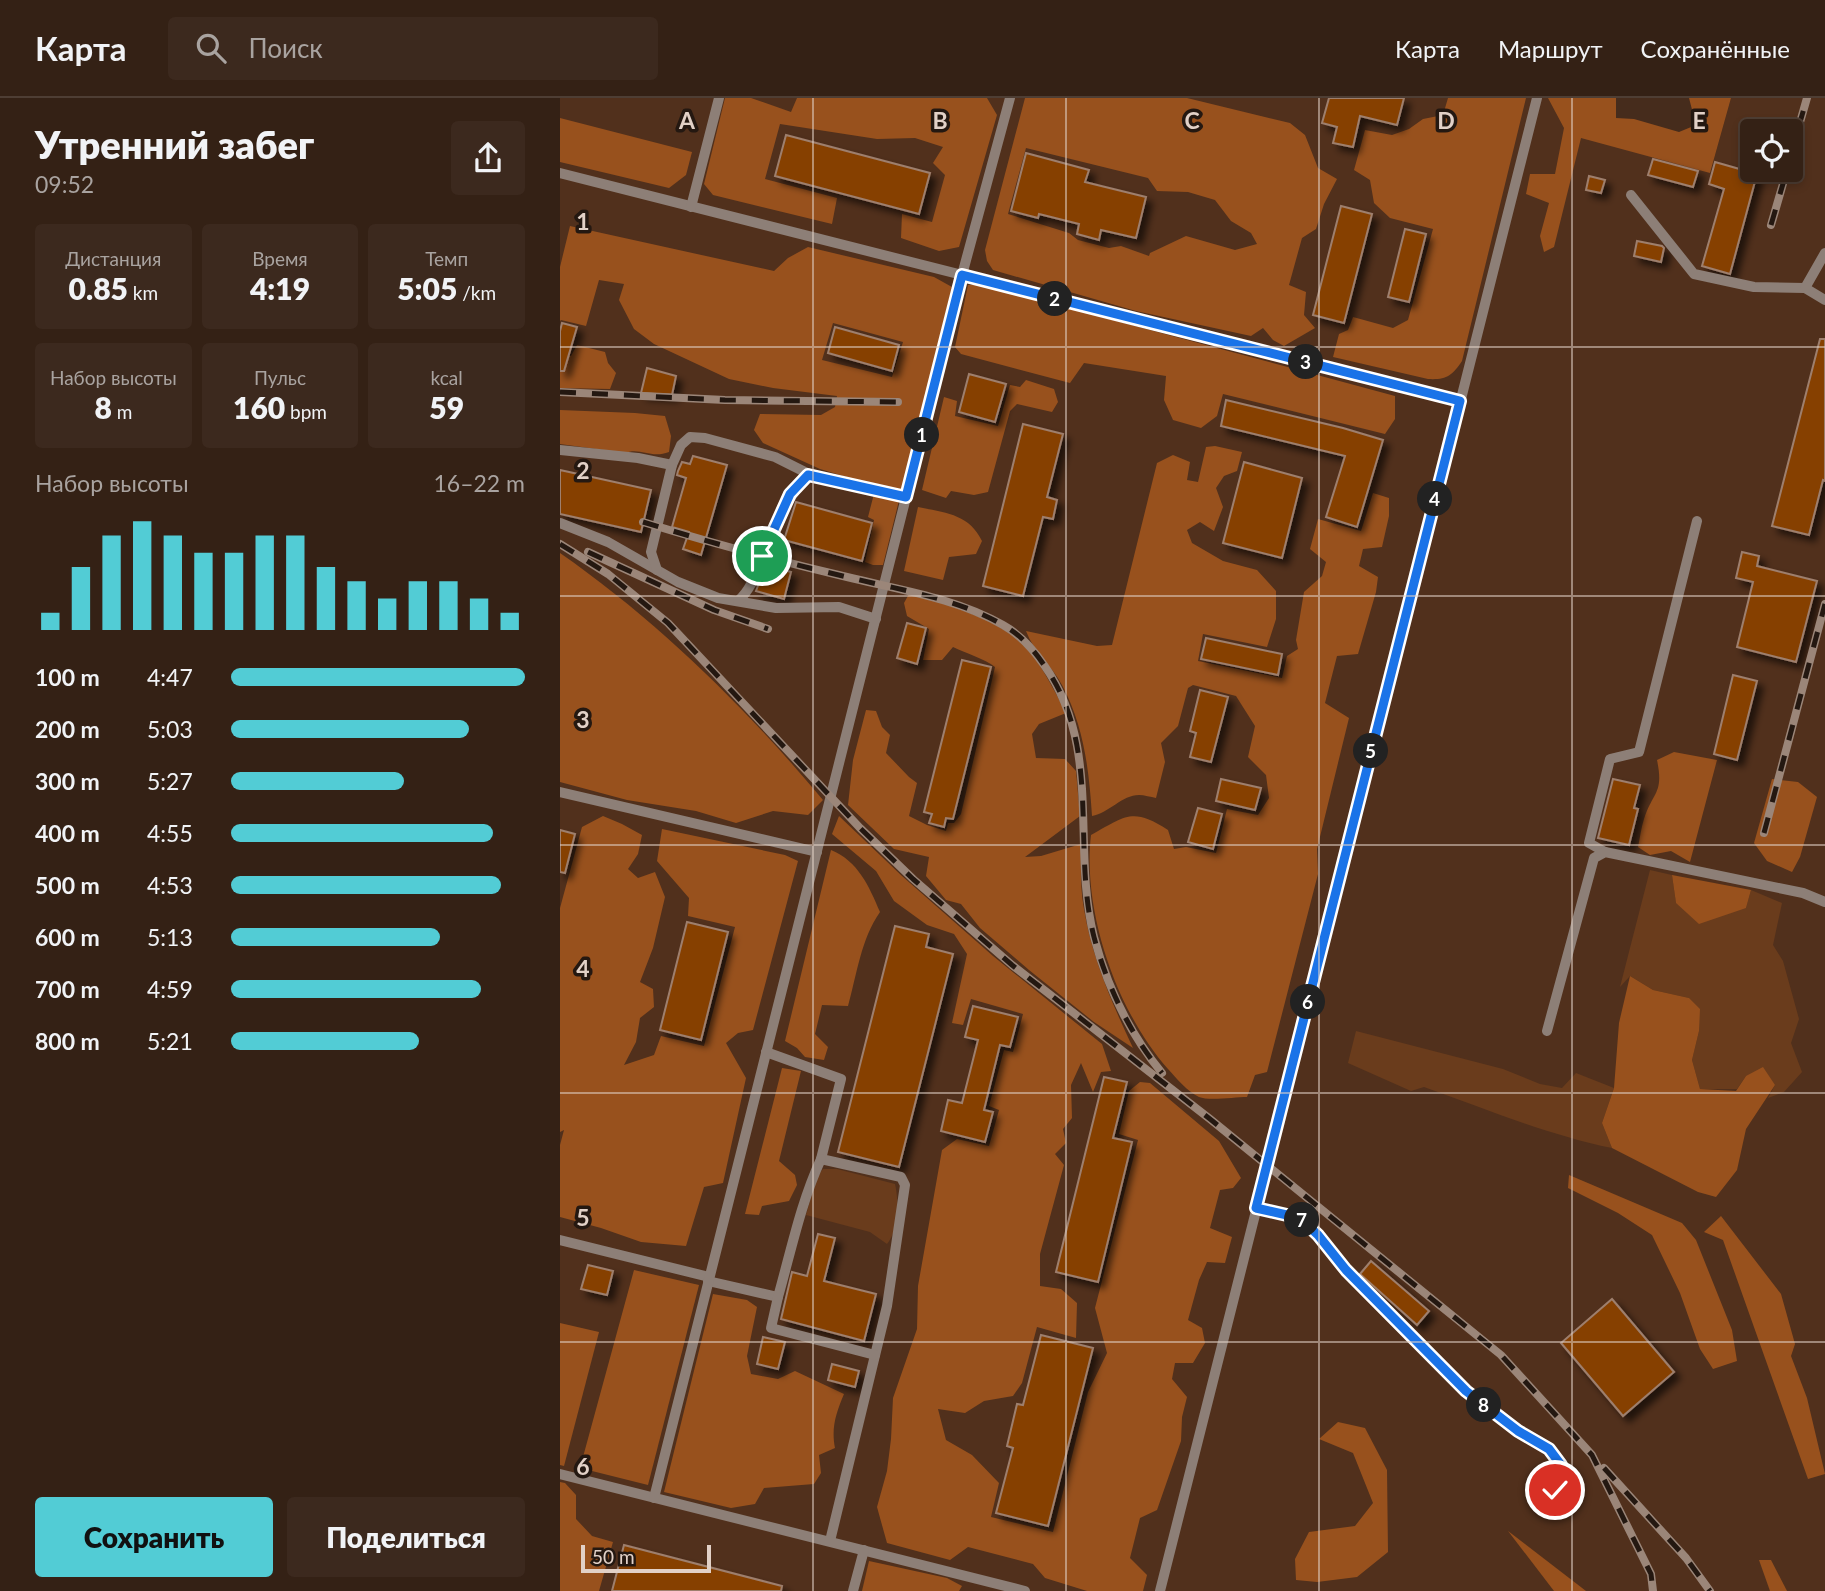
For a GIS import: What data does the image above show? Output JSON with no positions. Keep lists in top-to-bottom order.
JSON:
{
  "scale_bar": "50 m",
  "page": {
    "header": "Карта",
    "search": "Поиск",
    "nav": ["Карта", "Маршрут", "Сохранённые"],
    "heading": ["Утренний забег", "09:52"],
    "stats": [
      ["Дистанция", "0.85 km"],
      ["Время", "4:19"],
      ["Темп", "5:05 /km"],
      ["Набор высоты", "8 m"],
      ["Пульс", "160 bpm"],
      ["kcal", "59"]
    ],
    "pins": [
      "2",
      "3",
      "1",
      "4",
      "5",
      "6",
      "7",
      "8"
    ],
    "chart": ["Набор высоты", "16–22 m"],
    "list": [
      {
        "name": "100 m",
        "note": "4:47"
      },
      {
        "name": "200 m",
        "note": "5:03"
      },
      {
        "name": "300 m",
        "note": "5:27"
      },
      {
        "name": "400 m",
        "note": "4:55"
      },
      {
        "name": "500 m",
        "note": "4:53"
      },
      {
        "name": "600 m",
        "note": "5:13"
      },
      {
        "name": "700 m",
        "note": "4:59"
      },
      {
        "name": "800 m",
        "note": "5:21"
      }
    ],
    "buttons": ["Сохранить", "Поделиться"],
    "scale": "50 m"
  },
  "grid": {
    "columns": [
      "A",
      "B",
      "C",
      "D",
      "E"
    ],
    "rows": [
      "1",
      "2",
      "3",
      "4",
      "5",
      "6"
    ]
  }
}
